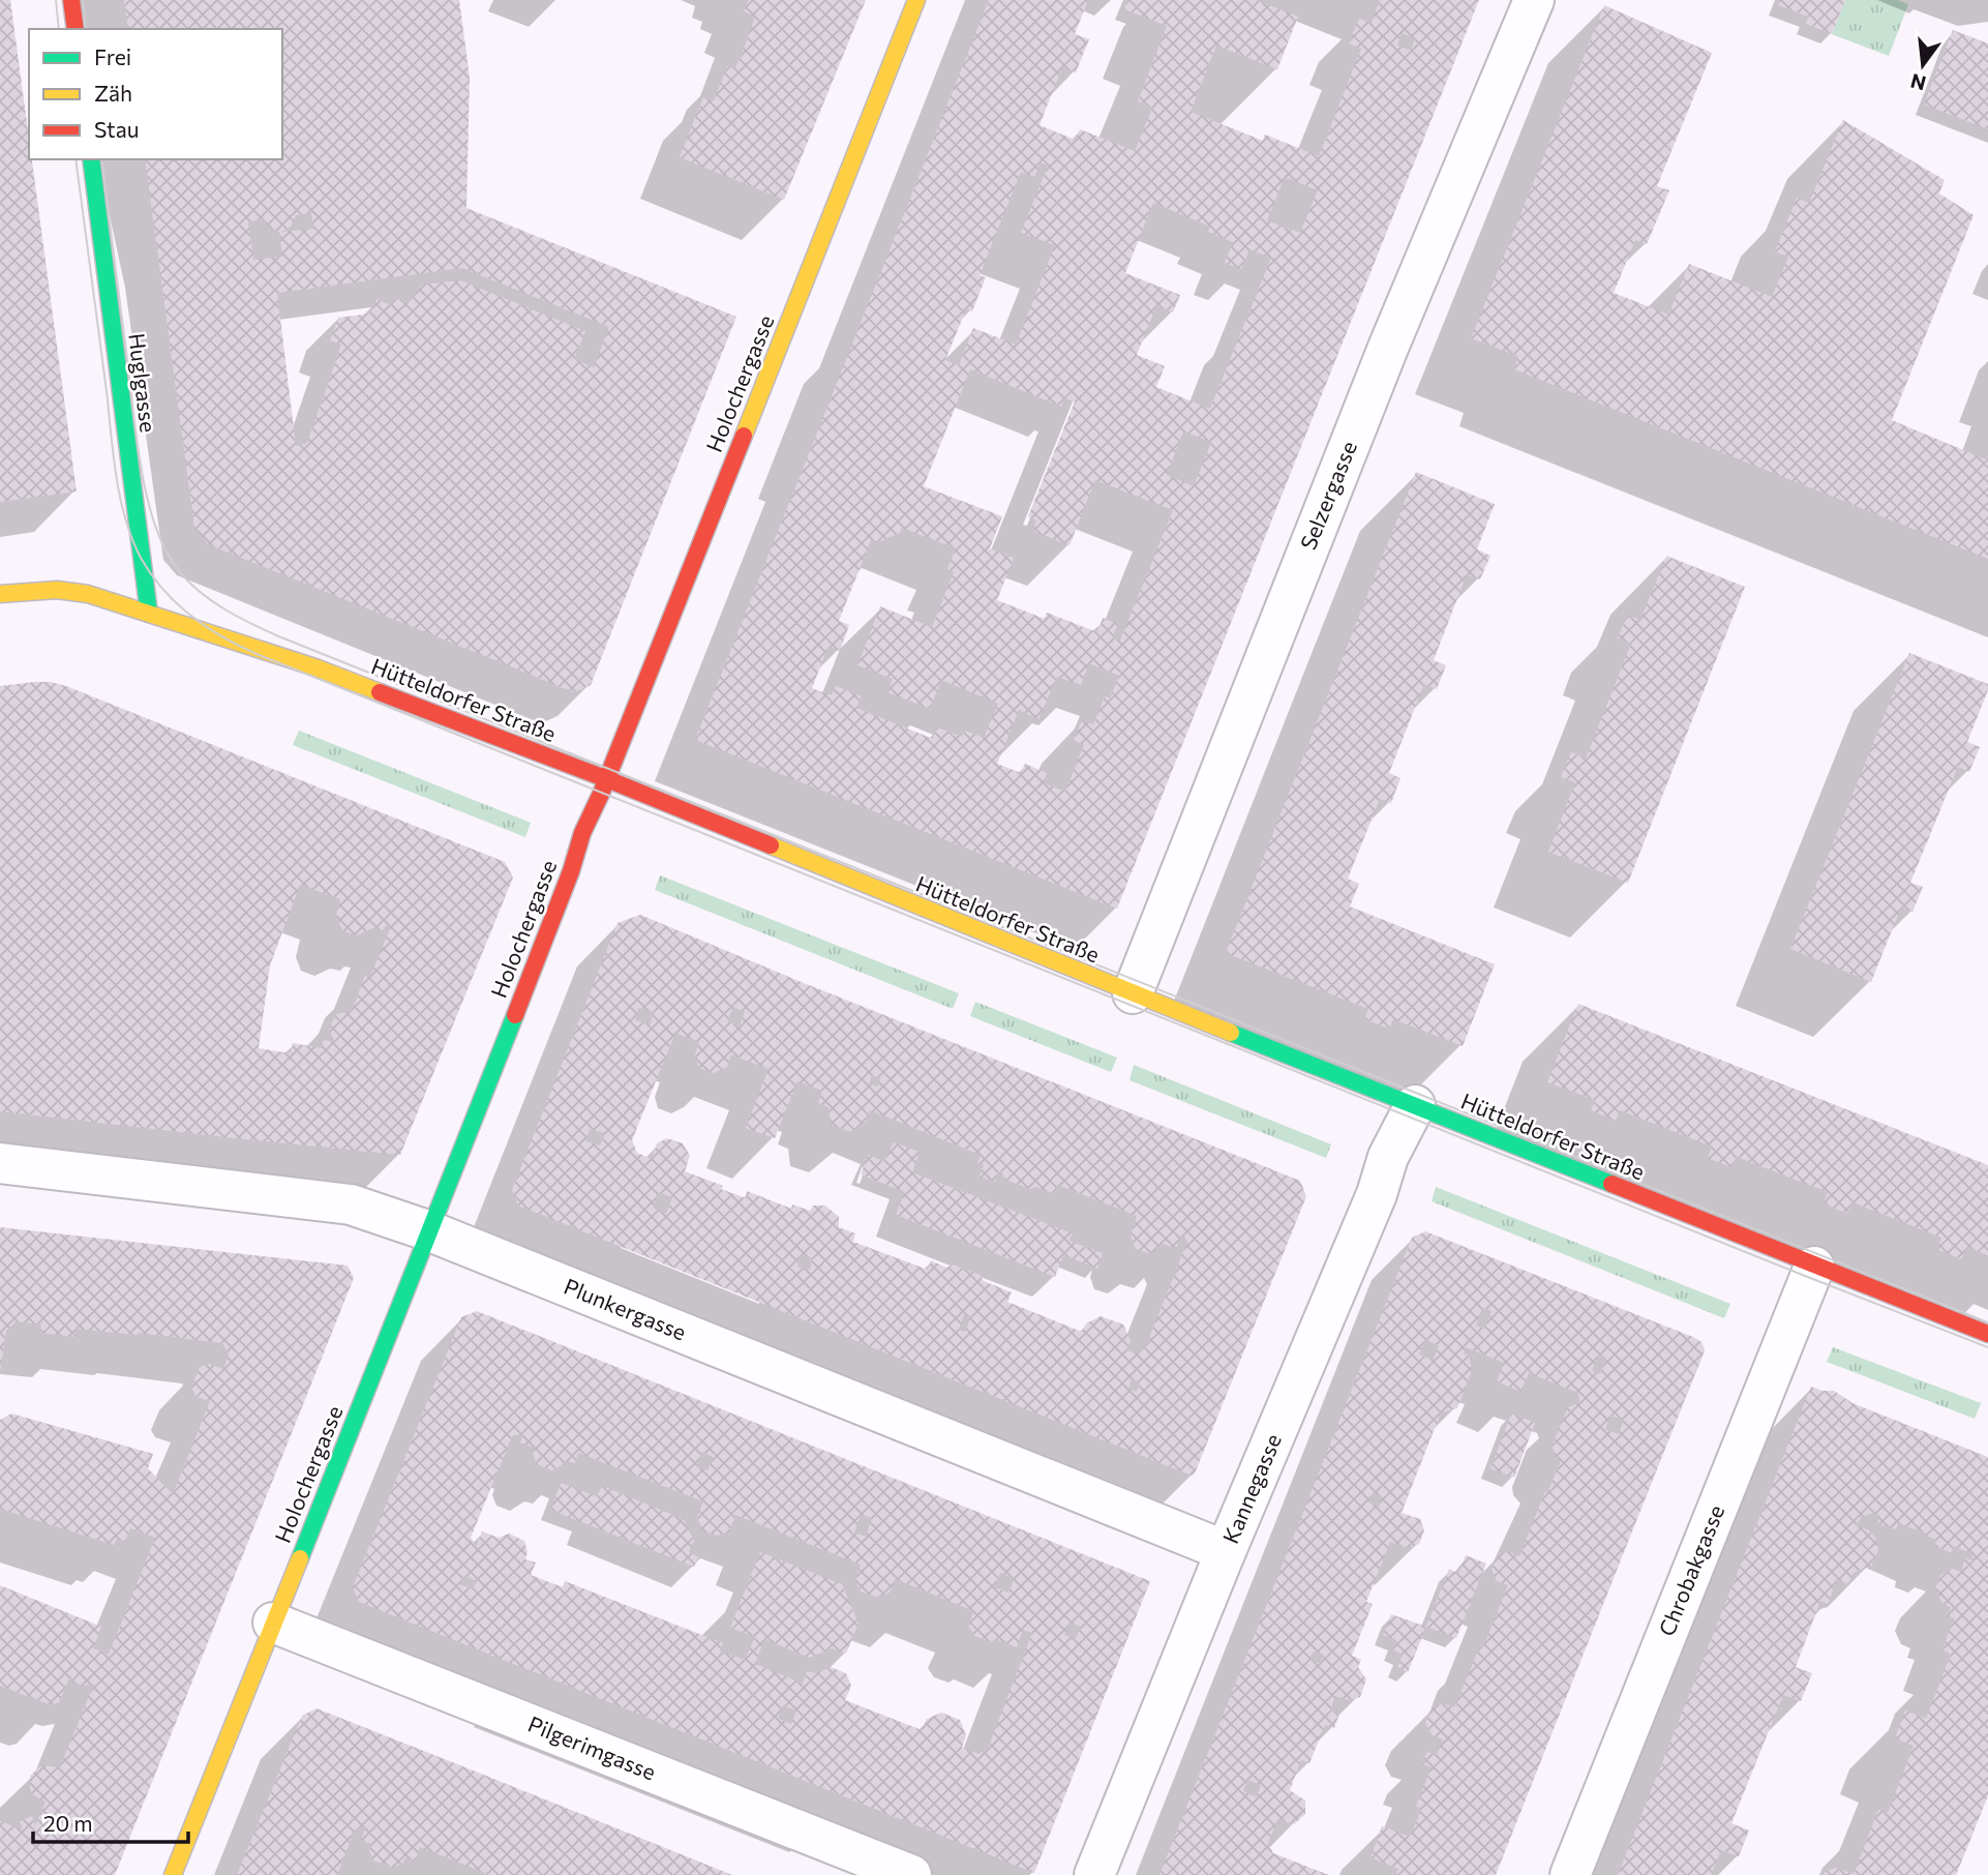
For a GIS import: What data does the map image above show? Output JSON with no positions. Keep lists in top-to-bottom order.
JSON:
{
  "streets": {
    "street": [
      "Huglgasse",
      "Holochergasse",
      "Selzergasse",
      "Hütteldorfer Straße",
      "Plunkergasse",
      "Kannegasse",
      "Chrobakgasse",
      "Pilgerimgasse"
    ]
  },
  "crossings": [
    ["Huglgasse", "Hütteldorfer Straße"],
    ["Holochergasse", "Hütteldorfer Straße"],
    ["Holochergasse", "Plunkergasse"],
    ["Holochergasse", "Pilgerimgasse"],
    ["Selzergasse", "Hütteldorfer Straße"],
    ["Hütteldorfer Straße", "Kannegasse"],
    ["Hütteldorfer Straße", "Chrobakgasse"],
    ["Plunkergasse", "Kannegasse"]
  ],
  "legend": ["Frei", "Zäh", "Stau"],
  "scale_bar": "20 m",
  "north": "bottom"
}
